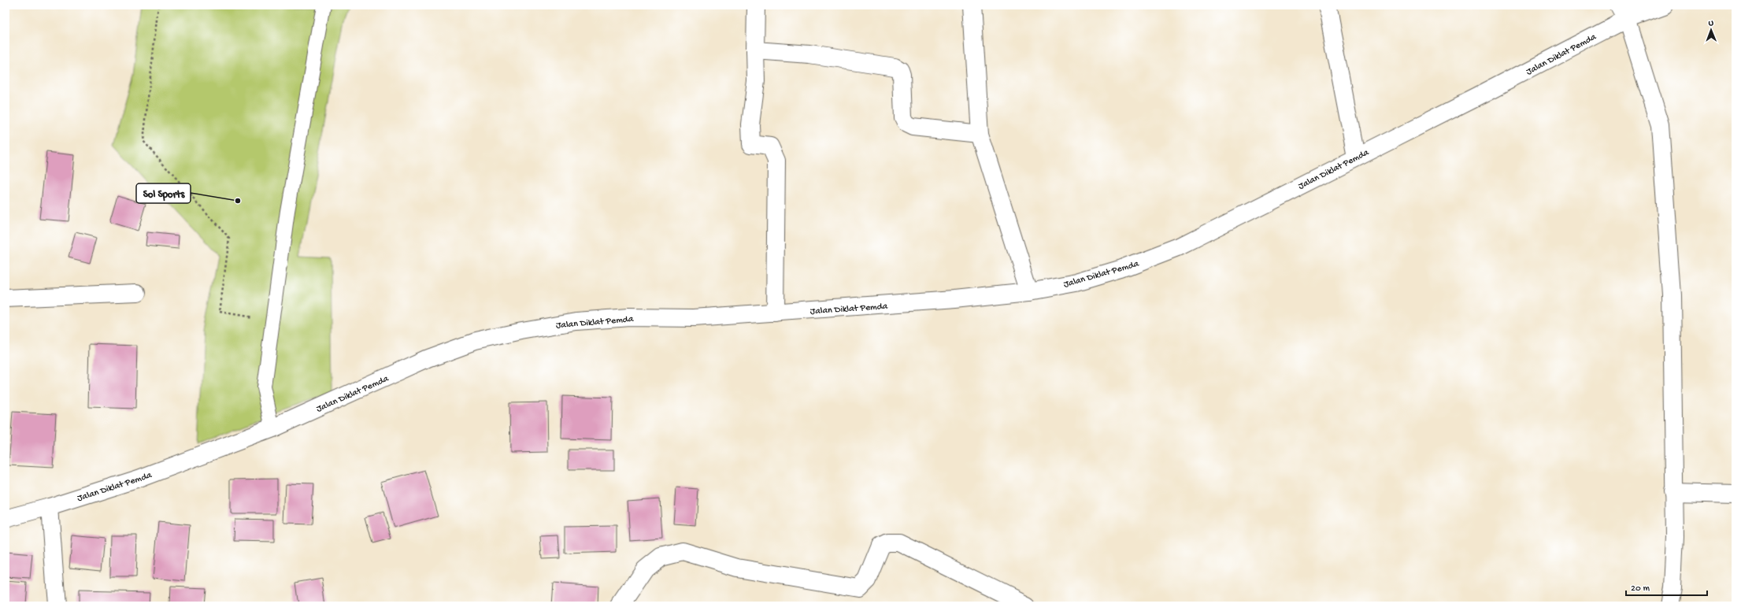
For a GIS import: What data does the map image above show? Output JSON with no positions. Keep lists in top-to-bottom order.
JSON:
{
  "streets": {
    "street": ["Jalan Diklat Pemda"]
  },
  "places": ["Sol Sports"],
  "scale_bar": "20 m",
  "north": "top"
}
